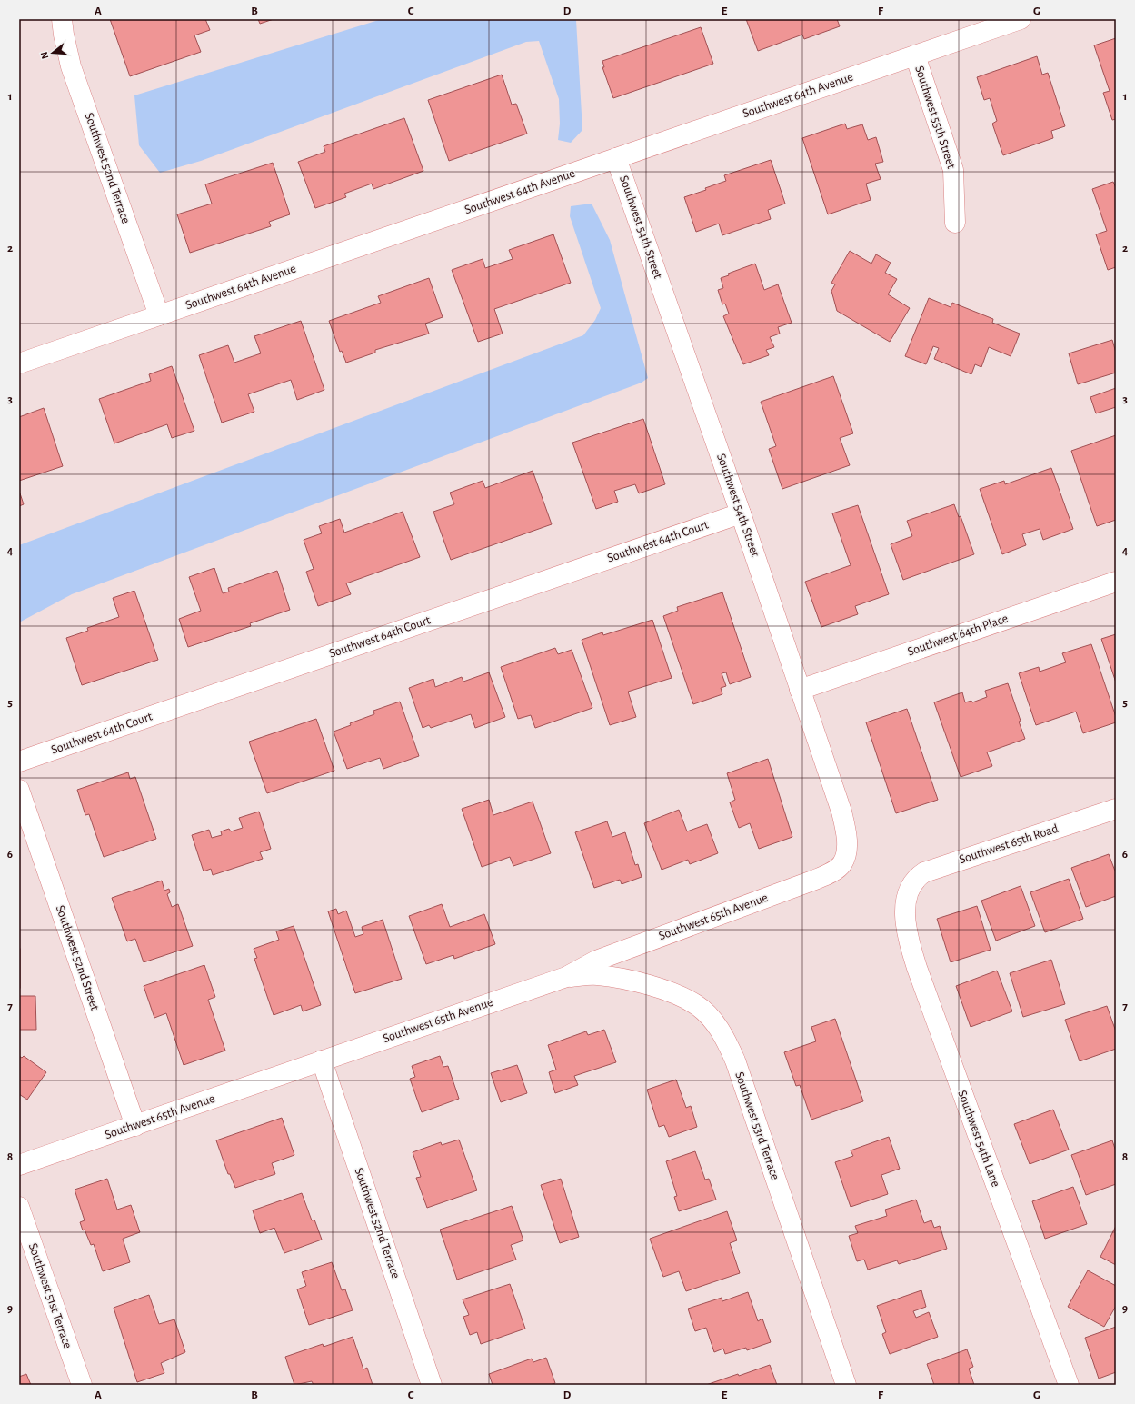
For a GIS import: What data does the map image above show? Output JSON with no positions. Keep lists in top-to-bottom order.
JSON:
{
  "streets": {
    "street": [
      "Southwest 64th Avenue",
      "Southwest 55th Street",
      "Southwest 52nd Terrace",
      "Southwest 54th Street",
      "Southwest 64th Court",
      "Southwest 64th Place",
      "Southwest 65th Road",
      "Southwest 65th Avenue",
      "Southwest 52nd Street",
      "Southwest 53rd Terrace",
      "Southwest 54th Lane",
      "Southwest 51st Terrace"
    ]
  },
  "crossings": [
    ["Southwest 64th Avenue", "Southwest 55th Street"],
    ["Southwest 64th Avenue", "Southwest 52nd Terrace"],
    ["Southwest 64th Avenue", "Southwest 54th Street"],
    ["Southwest 52nd Terrace", "Southwest 65th Avenue"],
    ["Southwest 54th Street", "Southwest 64th Court"],
    ["Southwest 54th Street", "Southwest 64th Place"],
    ["Southwest 54th Street", "Southwest 65th Avenue"],
    ["Southwest 65th Road", "Southwest 54th Lane"],
    ["Southwest 65th Avenue", "Southwest 52nd Street"],
    ["Southwest 65th Avenue", "Southwest 53rd Terrace"]
  ],
  "north": "left",
  "grid": {
    "columns": [
      "A",
      "B",
      "C",
      "D",
      "E",
      "F",
      "G"
    ],
    "rows": [
      "1",
      "2",
      "3",
      "4",
      "5",
      "6",
      "7",
      "8",
      "9"
    ]
  }
}
